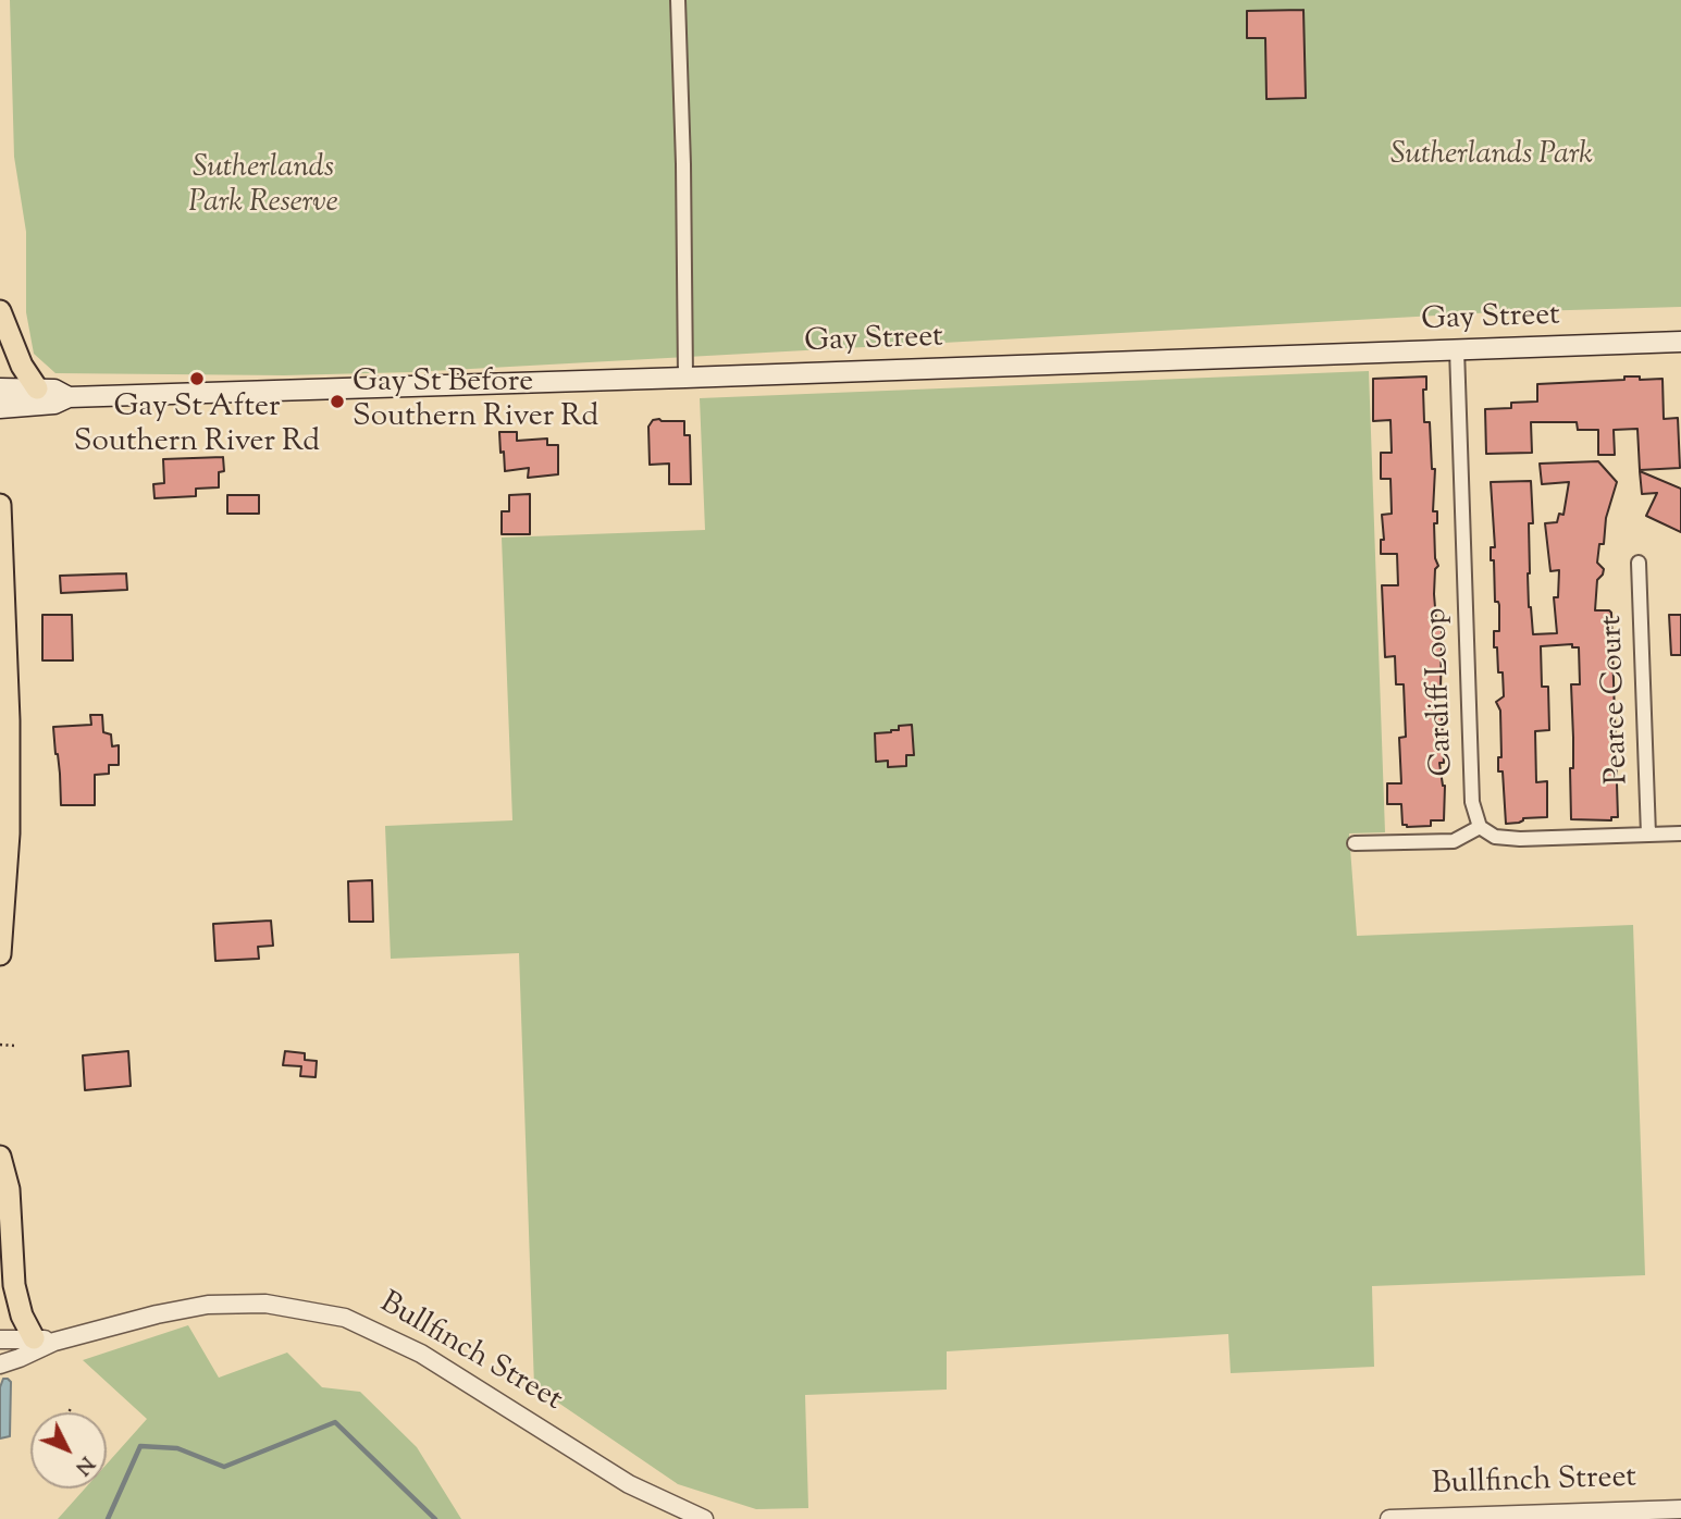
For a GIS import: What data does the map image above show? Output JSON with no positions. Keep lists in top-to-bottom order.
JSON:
{
  "streets": {
    "main road": ["Gay Street"],
    "street": ["Cardiff Loop", "Pearce Court", "Bullfinch Street"]
  },
  "crossings": [
    ["Gay Street", "Cardiff Loop"]
  ],
  "parks": ["Sutherlands Park", "Sutherlands Park Reserve"],
  "places": ["Gay St After Southern River Rd", "Gay St Before Southern River Rd"],
  "north": "bottom right"
}
